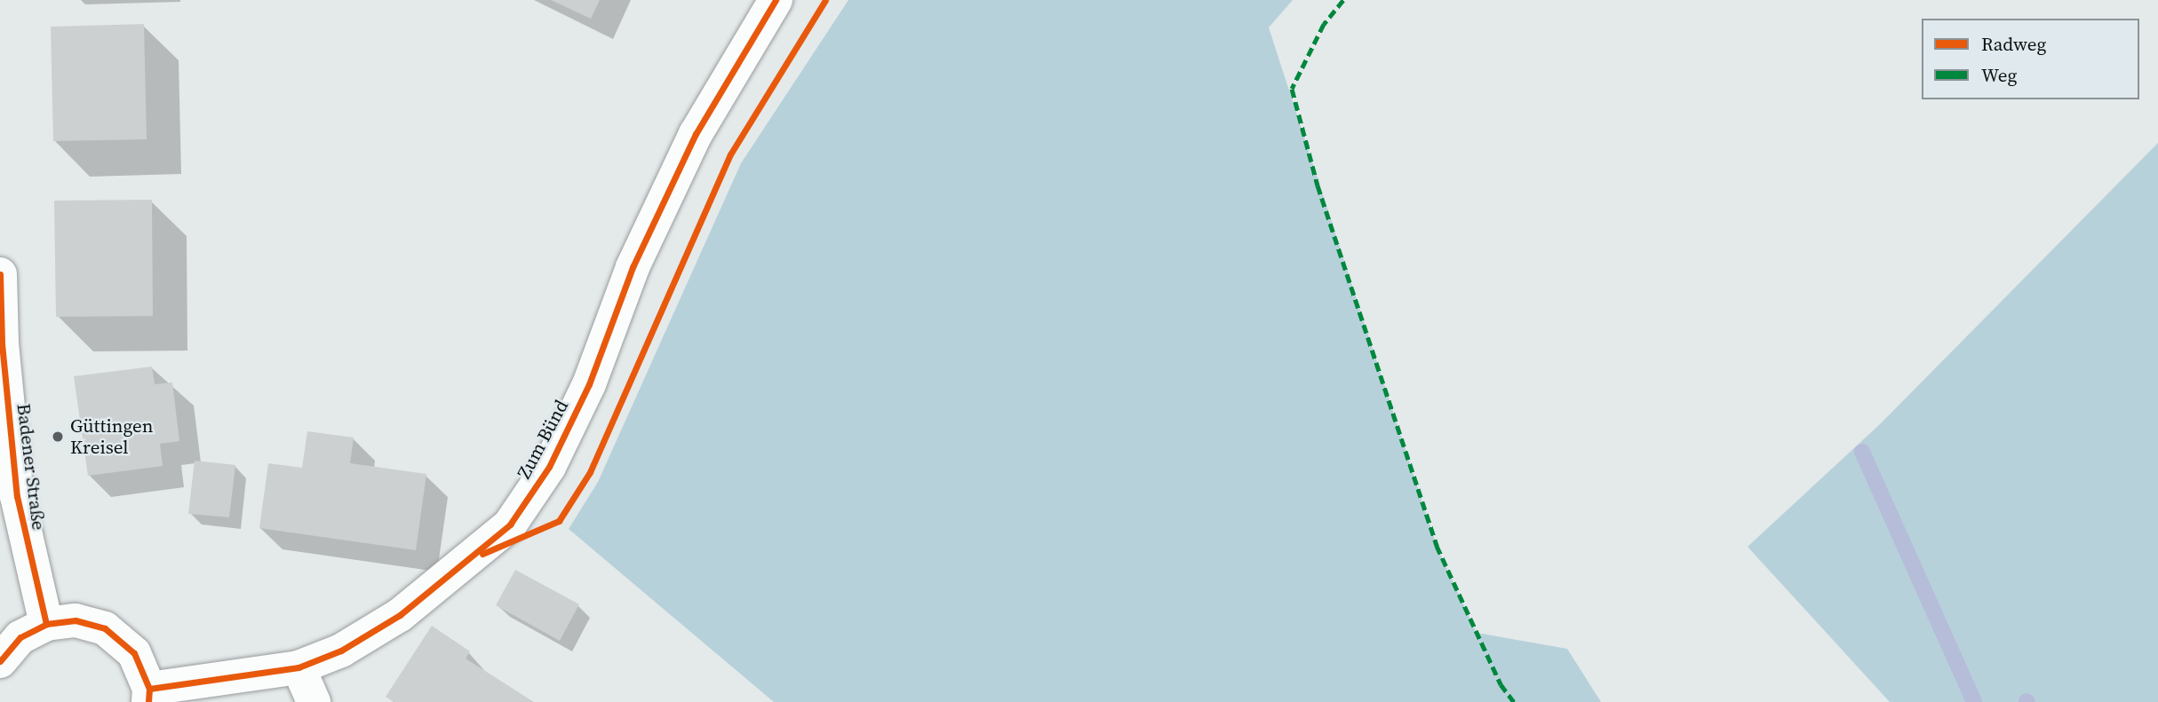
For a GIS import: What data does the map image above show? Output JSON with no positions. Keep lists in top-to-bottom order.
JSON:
{
  "streets": {
    "street": ["Zum Bünd", "Badener Straße"]
  },
  "places": ["Güttingen Kreisel"],
  "legend": ["Radweg", "Weg"]
}
